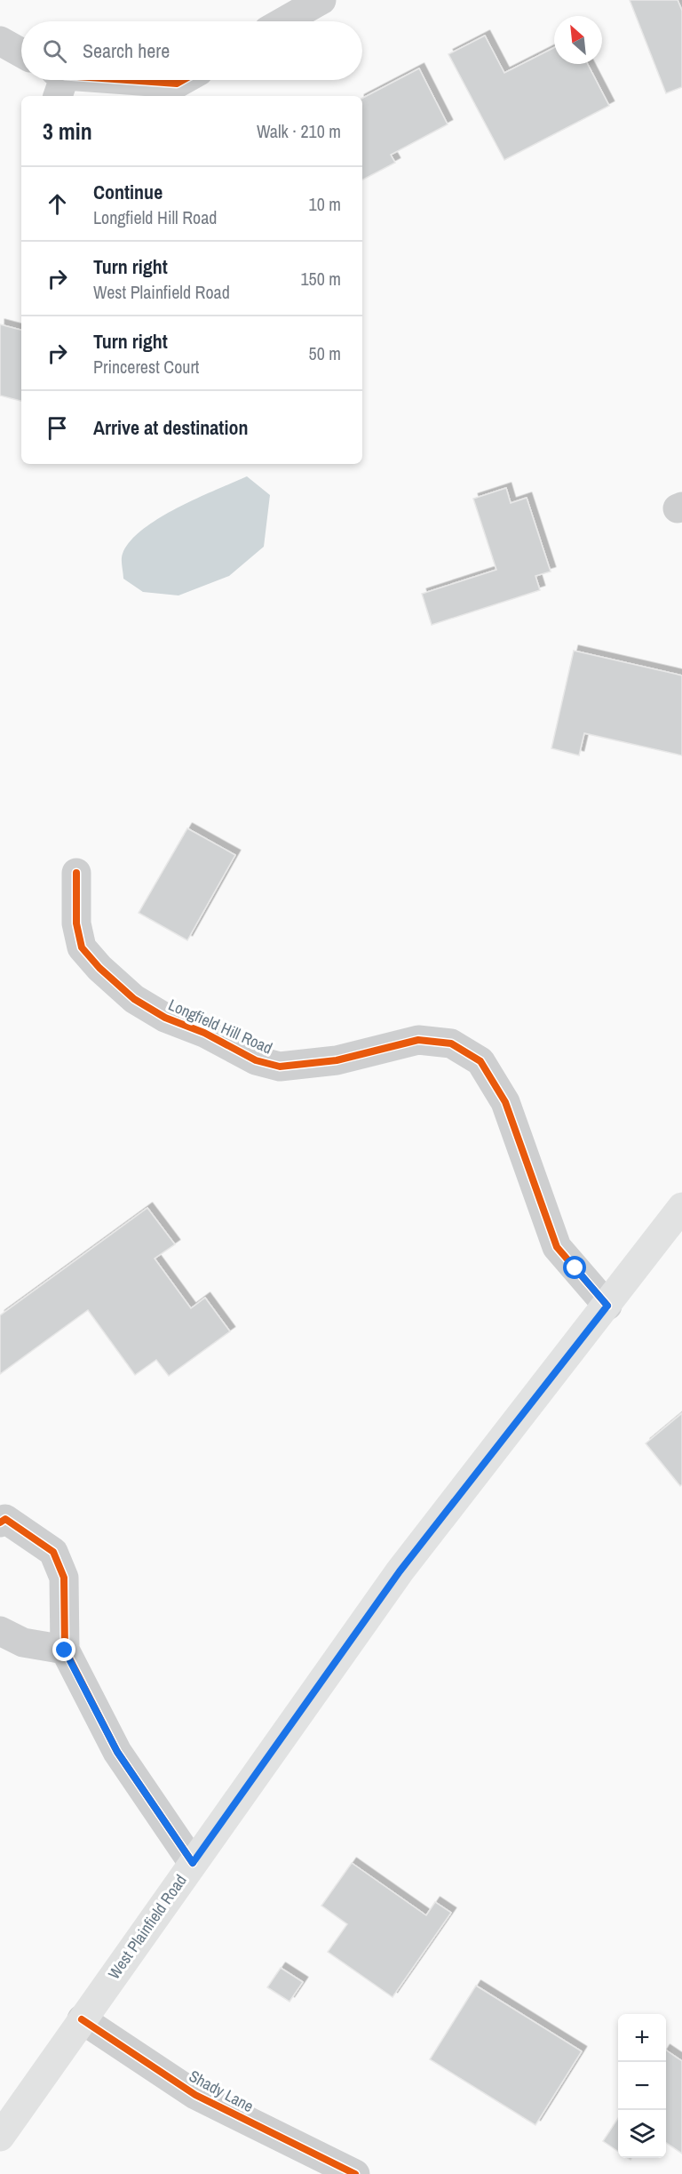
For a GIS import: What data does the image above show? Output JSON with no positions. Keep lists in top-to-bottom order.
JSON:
{
  "streets": {
    "main road": ["West Plainfield Road"],
    "street": ["Longfield Hill Road", "Shady Lane"]
  },
  "crossings": [
    ["Longfield Hill Road", "West Plainfield Road"],
    ["West Plainfield Road", "Shady Lane"]
  ],
  "north": "top left",
  "page": {
    "search": "Search here",
    "heading": ["3 min", "Walk · 210 m"],
    "list": [
      ["Continue", "Longfield Hill Road", "10 m"],
      ["Turn right", "West Plainfield Road", "150 m"],
      ["Turn right", "Princerest Court", "50 m"],
      "Arrive at destination"
    ],
    "map_buttons": ["+", "−"]
  }
}
